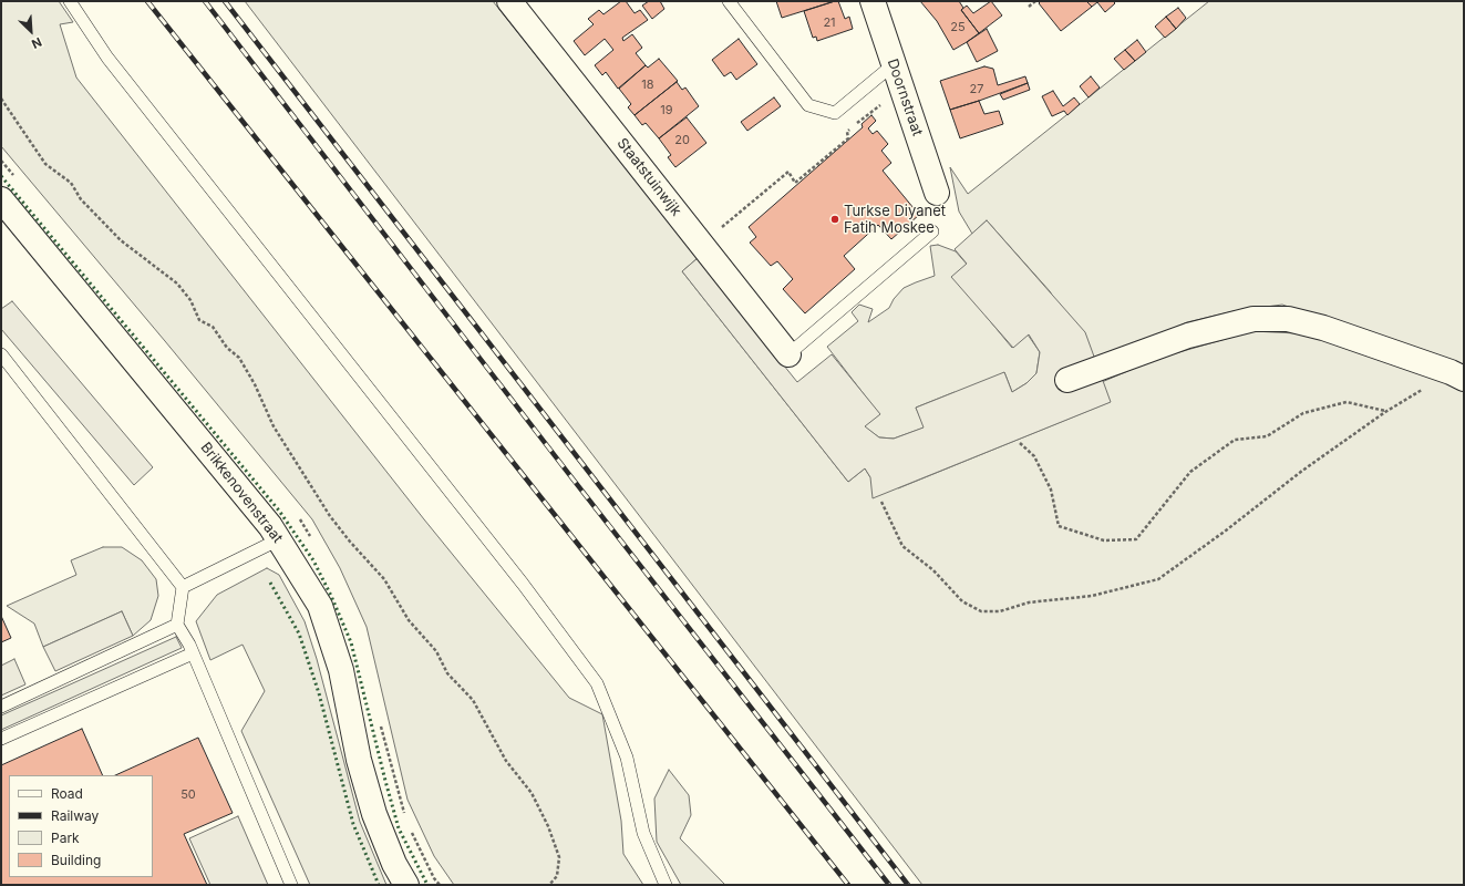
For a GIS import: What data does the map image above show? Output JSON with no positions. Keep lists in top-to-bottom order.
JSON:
{
  "streets": {
    "street": ["Doornstraat", "Staatstuinwijk", "Brikkenovenstraat"]
  },
  "places": ["Turkse Diyanet Fatih Moskee"],
  "house_numbers": [
    "21",
    "25",
    "18",
    "27",
    "19",
    "20",
    "50"
  ],
  "legend": [
    "Road",
    "Railway",
    "Park",
    "Building"
  ],
  "north": "bottom right"
}
